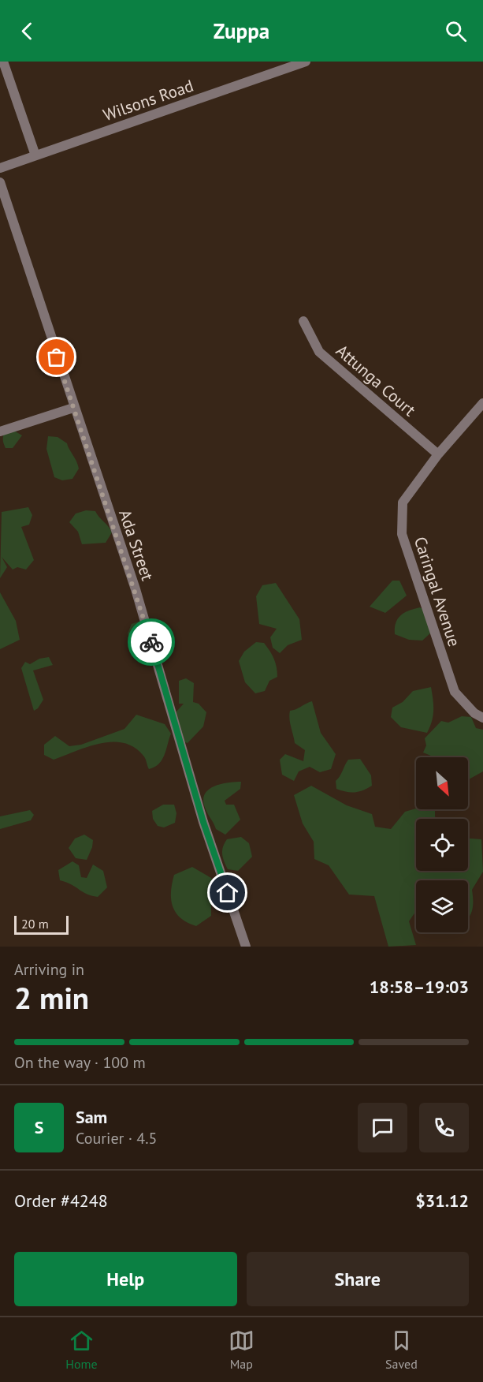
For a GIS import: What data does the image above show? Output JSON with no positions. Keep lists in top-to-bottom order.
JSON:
{
  "streets": {
    "street": [
      "Wilsons Road",
      "Attunga Court",
      "Ada Street",
      "Caringal Avenue"
    ]
  },
  "crossings": [
    ["Attunga Court", "Caringal Avenue"]
  ],
  "scale_bar": "20 m",
  "north": "bottom right",
  "page": {
    "header": "Zuppa",
    "scale": "20 m",
    "heading": ["2 min", "Arriving in", "18:58–19:03"],
    "panel": [
      "Sam",
      "Courier · 4.5",
      "Order #4248",
      "$31.12"
    ],
    "bar": "On the way · 100 m",
    "round": "S",
    "buttons": ["Help", "Share"],
    "tabs": ["Home", "Map", "Saved"]
  }
}
